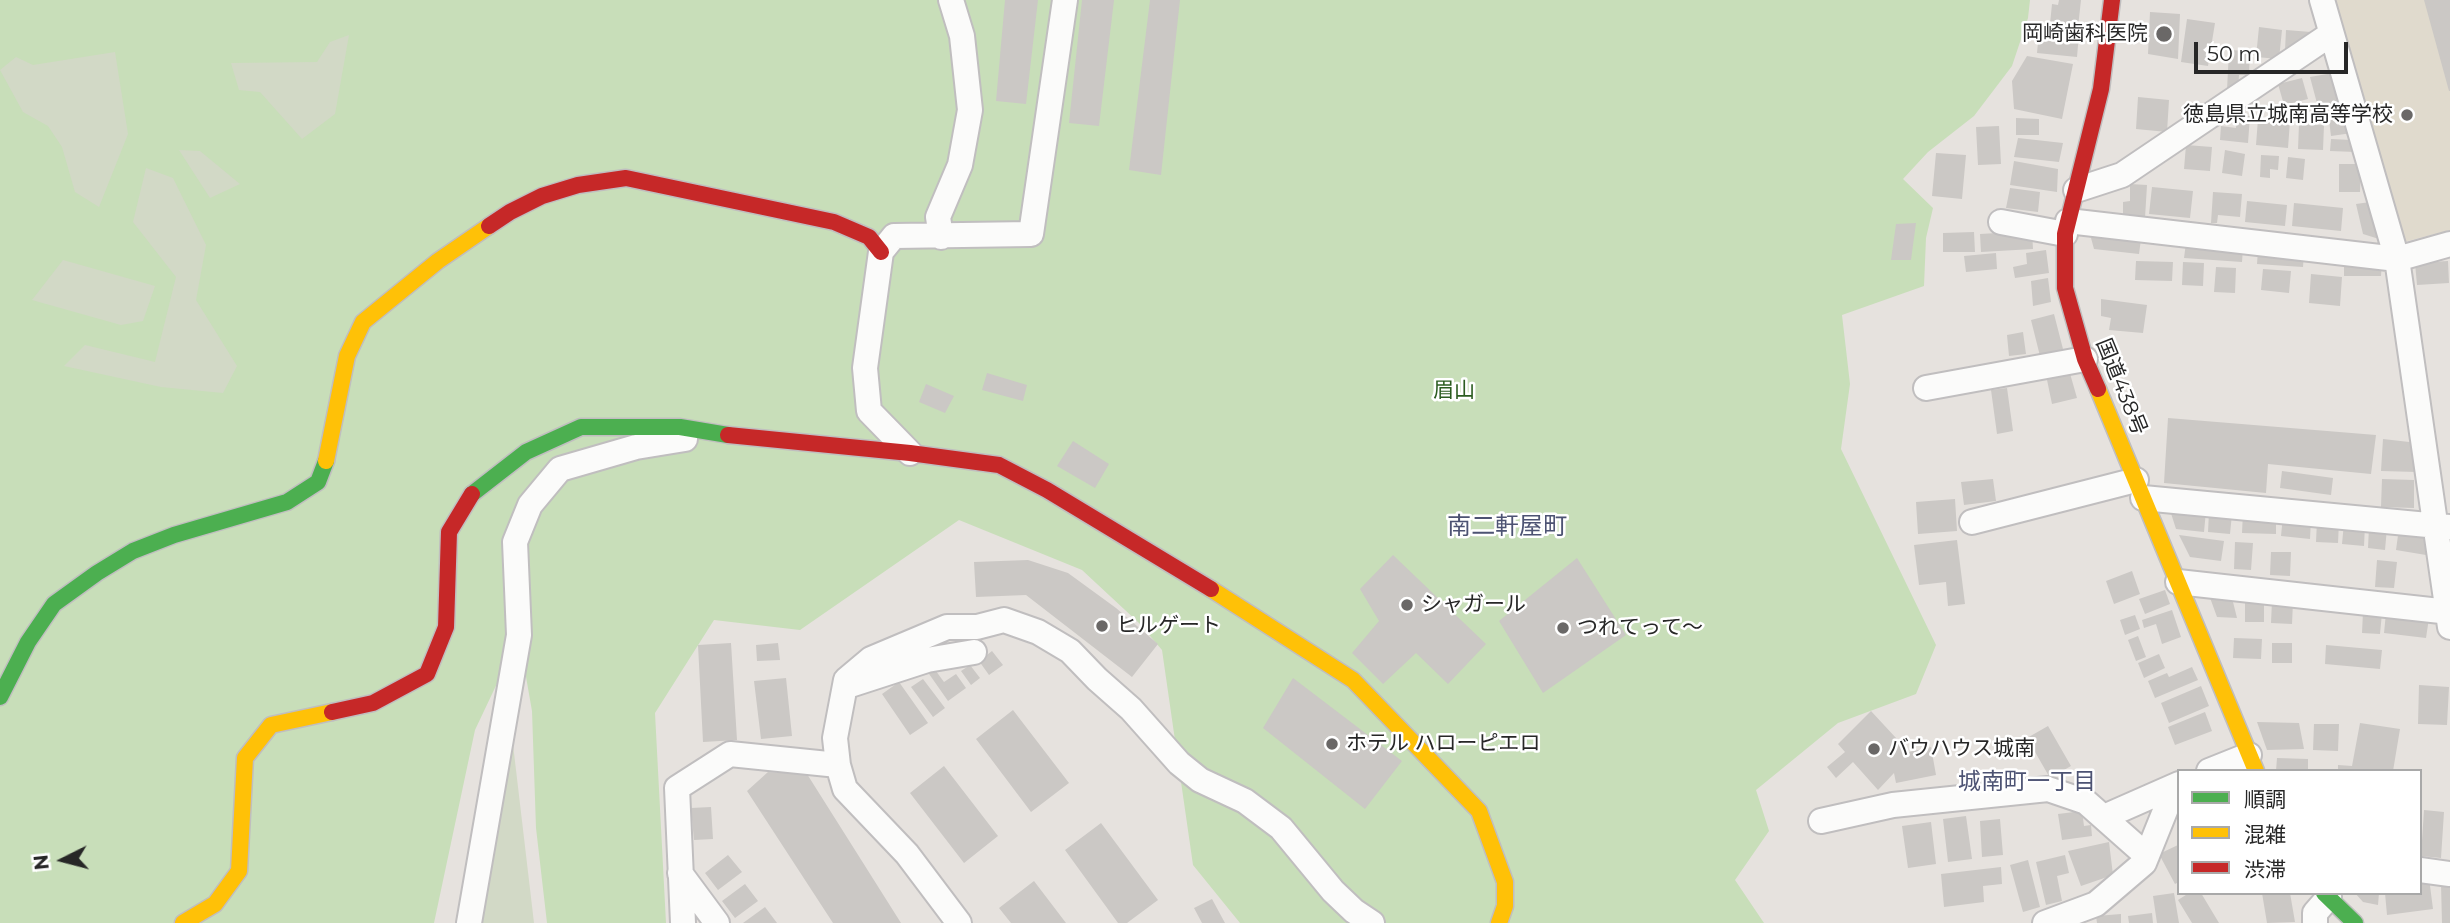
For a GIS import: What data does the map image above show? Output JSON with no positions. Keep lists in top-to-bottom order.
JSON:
{
  "streets": {
    "main road": ["国道438号"]
  },
  "districts": ["南二軒屋町", "城南町一丁目"],
  "parks": ["眉山"],
  "places": [
    "岡崎歯科医院",
    "徳島県立城南高等学校",
    "シャガール",
    "ヒルゲート",
    "つれてって～",
    "ホテル ハローピエロ",
    "バウハウス城南"
  ],
  "legend": ["順調", "混雑", "渋滞"],
  "scale_bar": "50 m",
  "north": "left"
}
